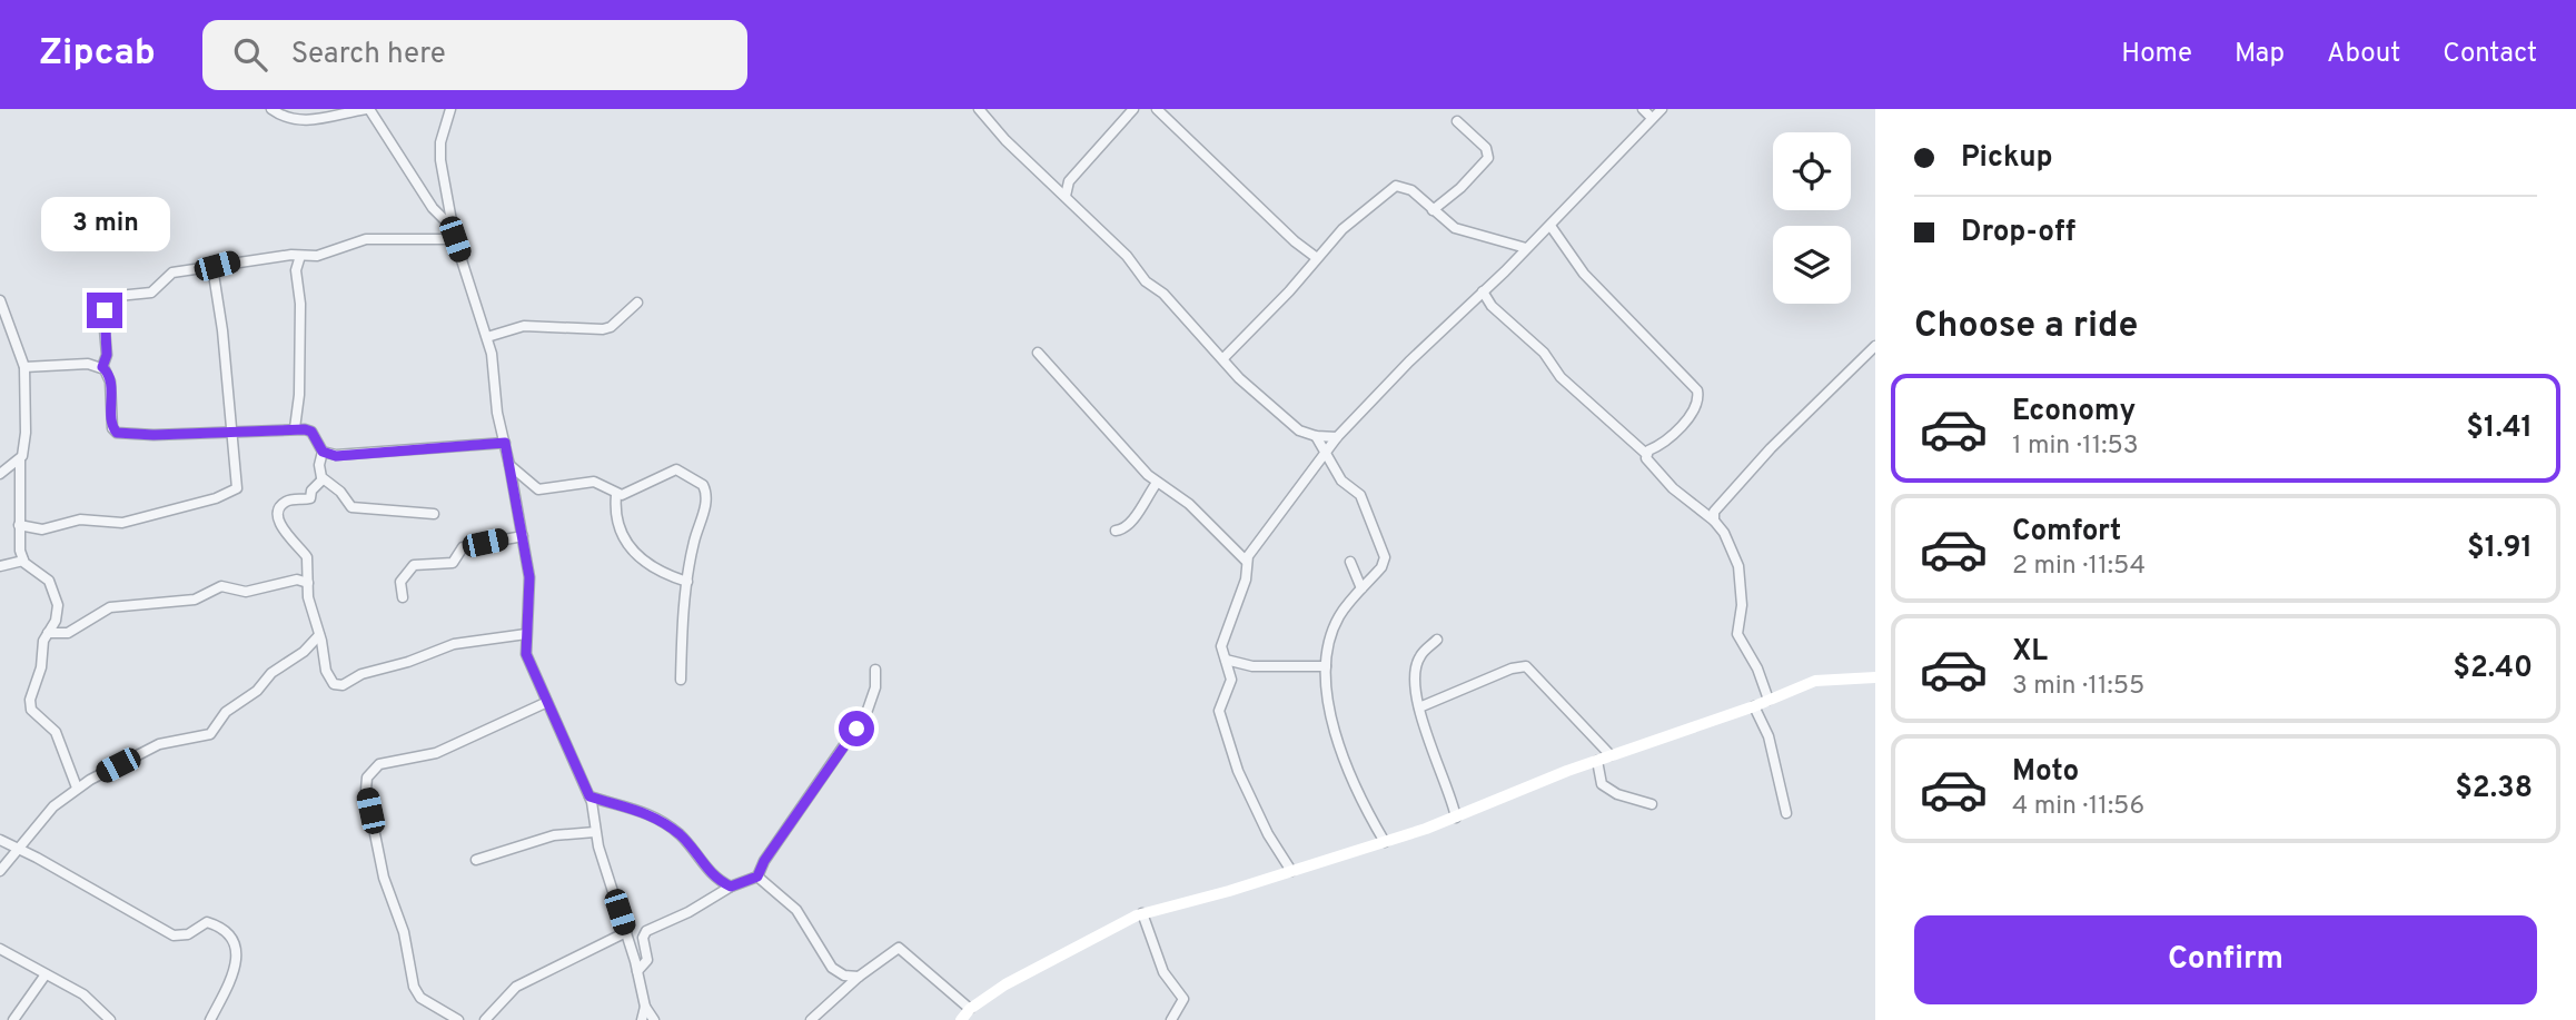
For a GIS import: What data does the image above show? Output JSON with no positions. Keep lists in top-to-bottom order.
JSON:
{
  "page": {
    "header": "Zipcab",
    "search": "Search here",
    "nav": [
      "Home",
      "Map",
      "About",
      "Contact"
    ],
    "banner": ["Pickup", "Drop-off"],
    "bubble": "3 min",
    "heading": "Choose a ride",
    "list": [
      {
        "name": "Economy",
        "note": "1 min · 11:53",
        "value": "$1.41"
      },
      {
        "name": "Comfort",
        "note": "2 min · 11:54",
        "value": "$1.91"
      },
      {
        "name": "XL",
        "note": "3 min · 11:55",
        "value": "$2.40"
      },
      {
        "name": "Moto",
        "note": "4 min · 11:56",
        "value": "$2.38"
      }
    ],
    "buttons": "Confirm"
  }
}
